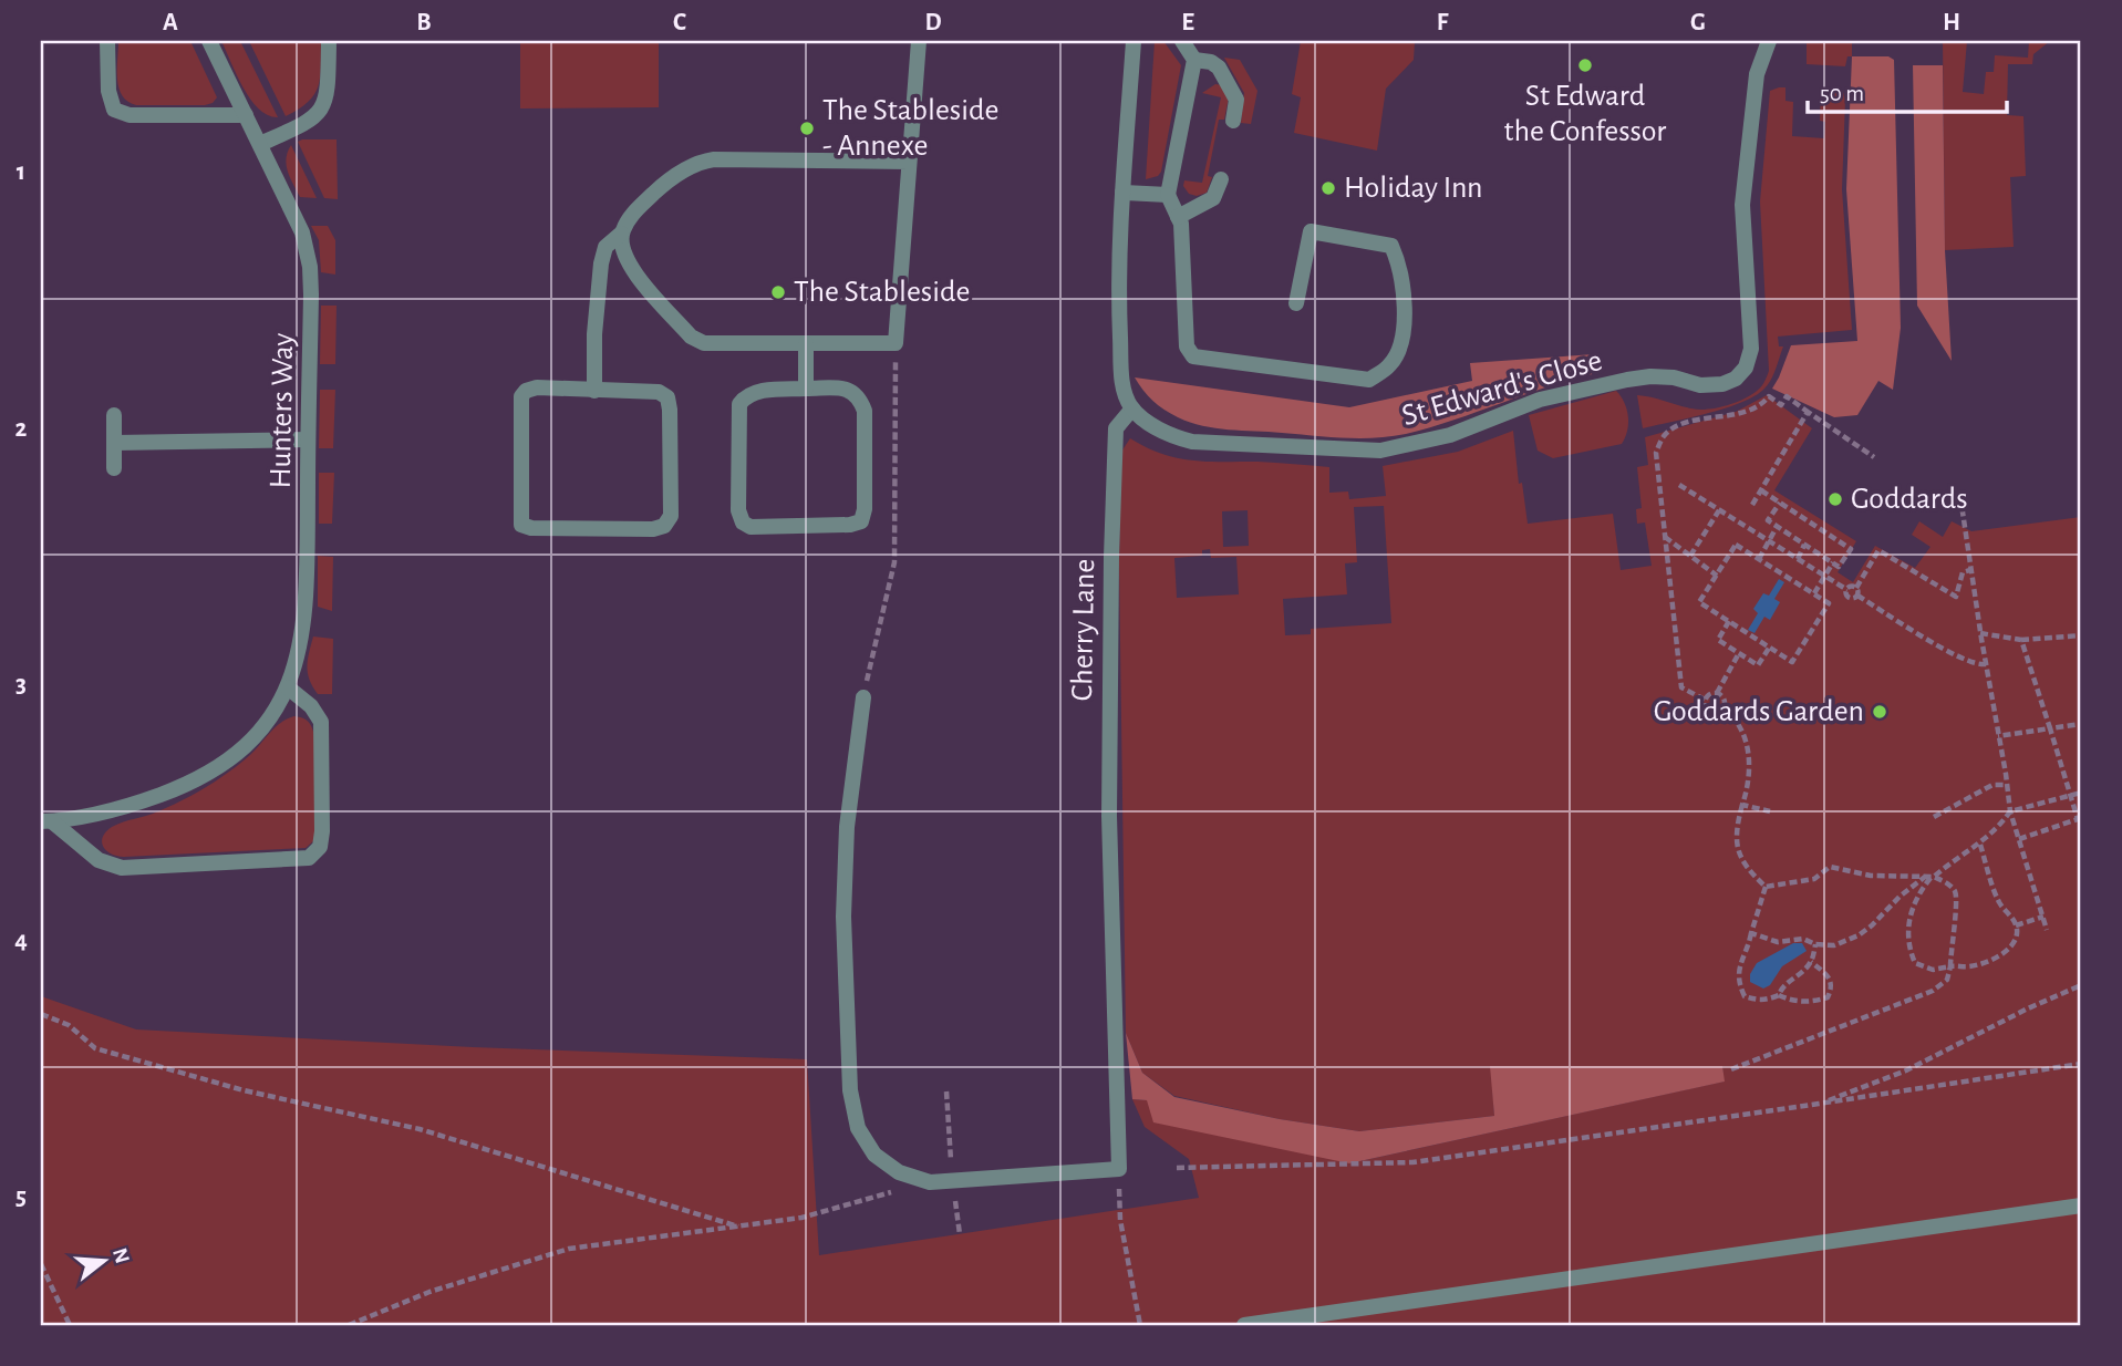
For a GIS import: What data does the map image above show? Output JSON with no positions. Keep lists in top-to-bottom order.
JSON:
{
  "streets": {
    "street": ["St Edward's Close", "Hunters Way", "Cherry Lane"]
  },
  "crossings": [
    ["St Edward's Close", "Cherry Lane"]
  ],
  "places": [
    "St Edward the Confessor",
    "The Stableside - Annexe",
    "Holiday Inn",
    "The Stableside",
    "Goddards",
    "Goddards Garden"
  ],
  "scale_bar": "50 m",
  "north": "right",
  "grid": {
    "columns": [
      "A",
      "B",
      "C",
      "D",
      "E",
      "F",
      "G",
      "H"
    ],
    "rows": [
      "1",
      "2",
      "3",
      "4",
      "5"
    ]
  }
}
